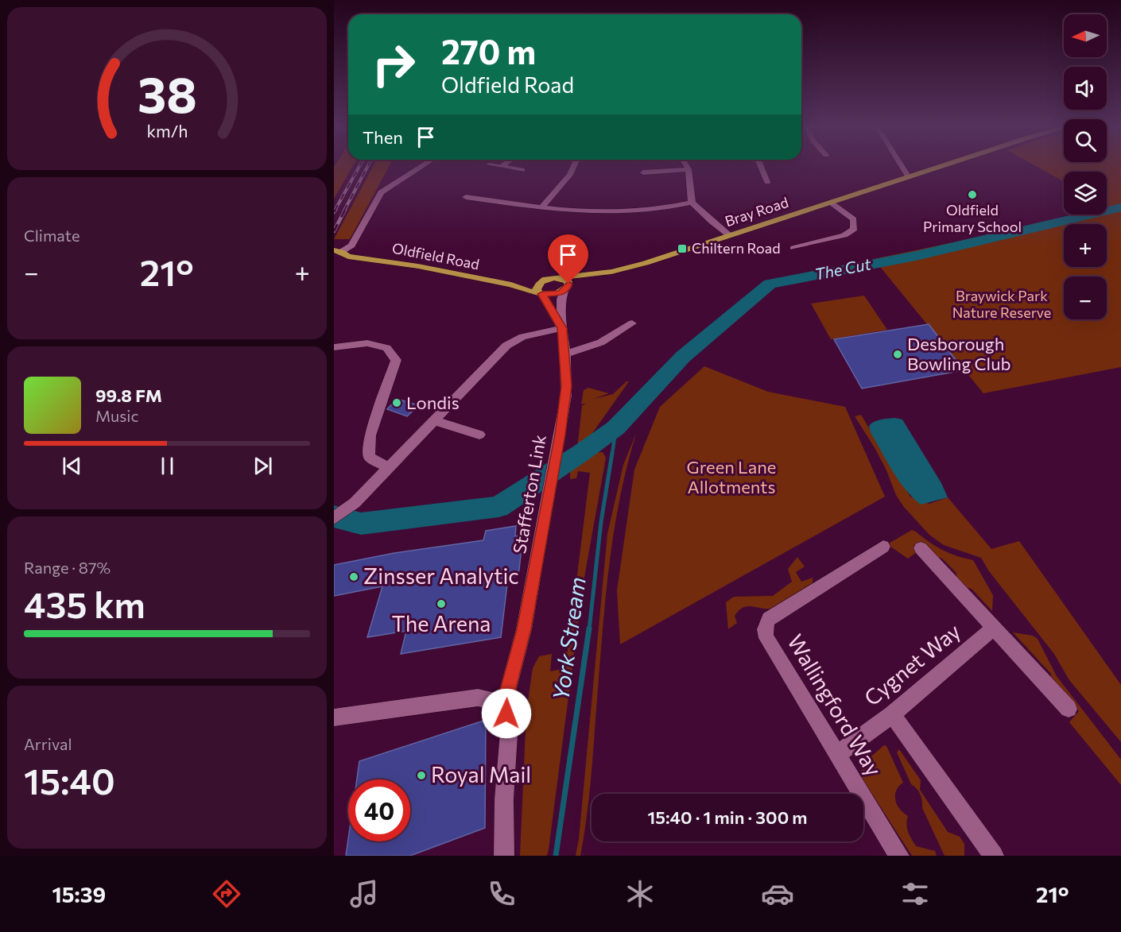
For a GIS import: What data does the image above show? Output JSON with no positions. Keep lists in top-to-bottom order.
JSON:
{
  "streets": {
    "main road": ["Bray Road", "Oldfield Road"],
    "street": ["Stafferton Link", "Cygnet Way", "Wallingford Way"]
  },
  "crossings": [
    ["Oldfield Road", "Stafferton Link"],
    ["Cygnet Way", "Wallingford Way"]
  ],
  "water": ["The Cut", "York Stream"],
  "parks": ["Braywick Park Nature Reserve", "Green Lane Allotments"],
  "places": {
    "other": [
      "Oldfield Primary School",
      "Desborough Bowling Club",
      "Londis",
      "Zinsser Analytic",
      "The Arena",
      "Royal Mail"
    ],
    "transit": ["Chiltern Road"]
  },
  "north": "left",
  "page": {
    "map_buttons": ["+", "−"],
    "turn": ["270 m", "Oldfield Road"],
    "then": "Then",
    "tile": [
      "Climate",
      ["Range · 87%", "435 km"],
      ["Arrival", "15:40"]
    ],
    "heat": ["−", "21°", "+"],
    "song": ["99.8 FM", "Music"],
    "limit": "40",
    "trip": "15:40 · 1 min · 300 m",
    "tabs": ["15:39", "21°"],
    "gauge": ["38", "km/h"]
  }
}
